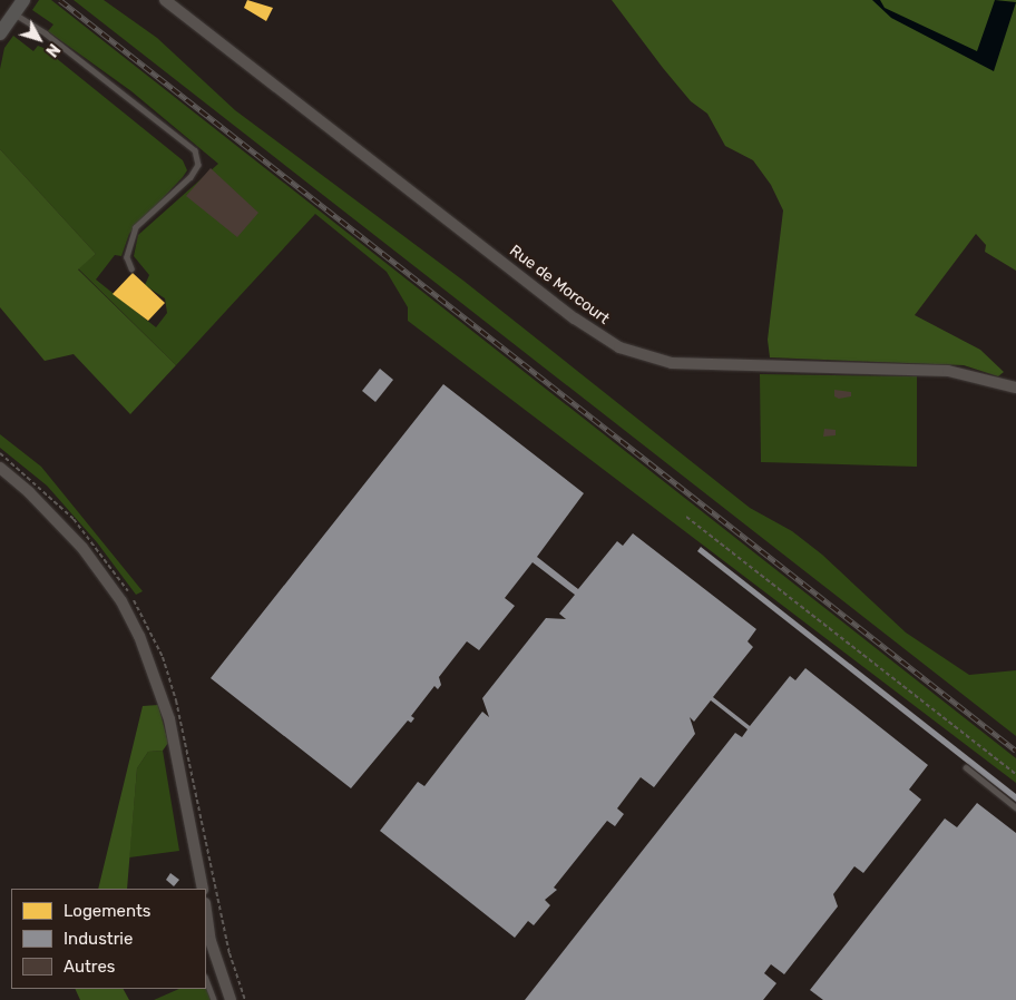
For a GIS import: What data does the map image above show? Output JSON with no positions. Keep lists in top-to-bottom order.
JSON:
{
  "streets": {
    "street": ["Rue de Morcourt"]
  },
  "legend": ["Logements", "Industrie", "Autres"],
  "north": "bottom right"
}
